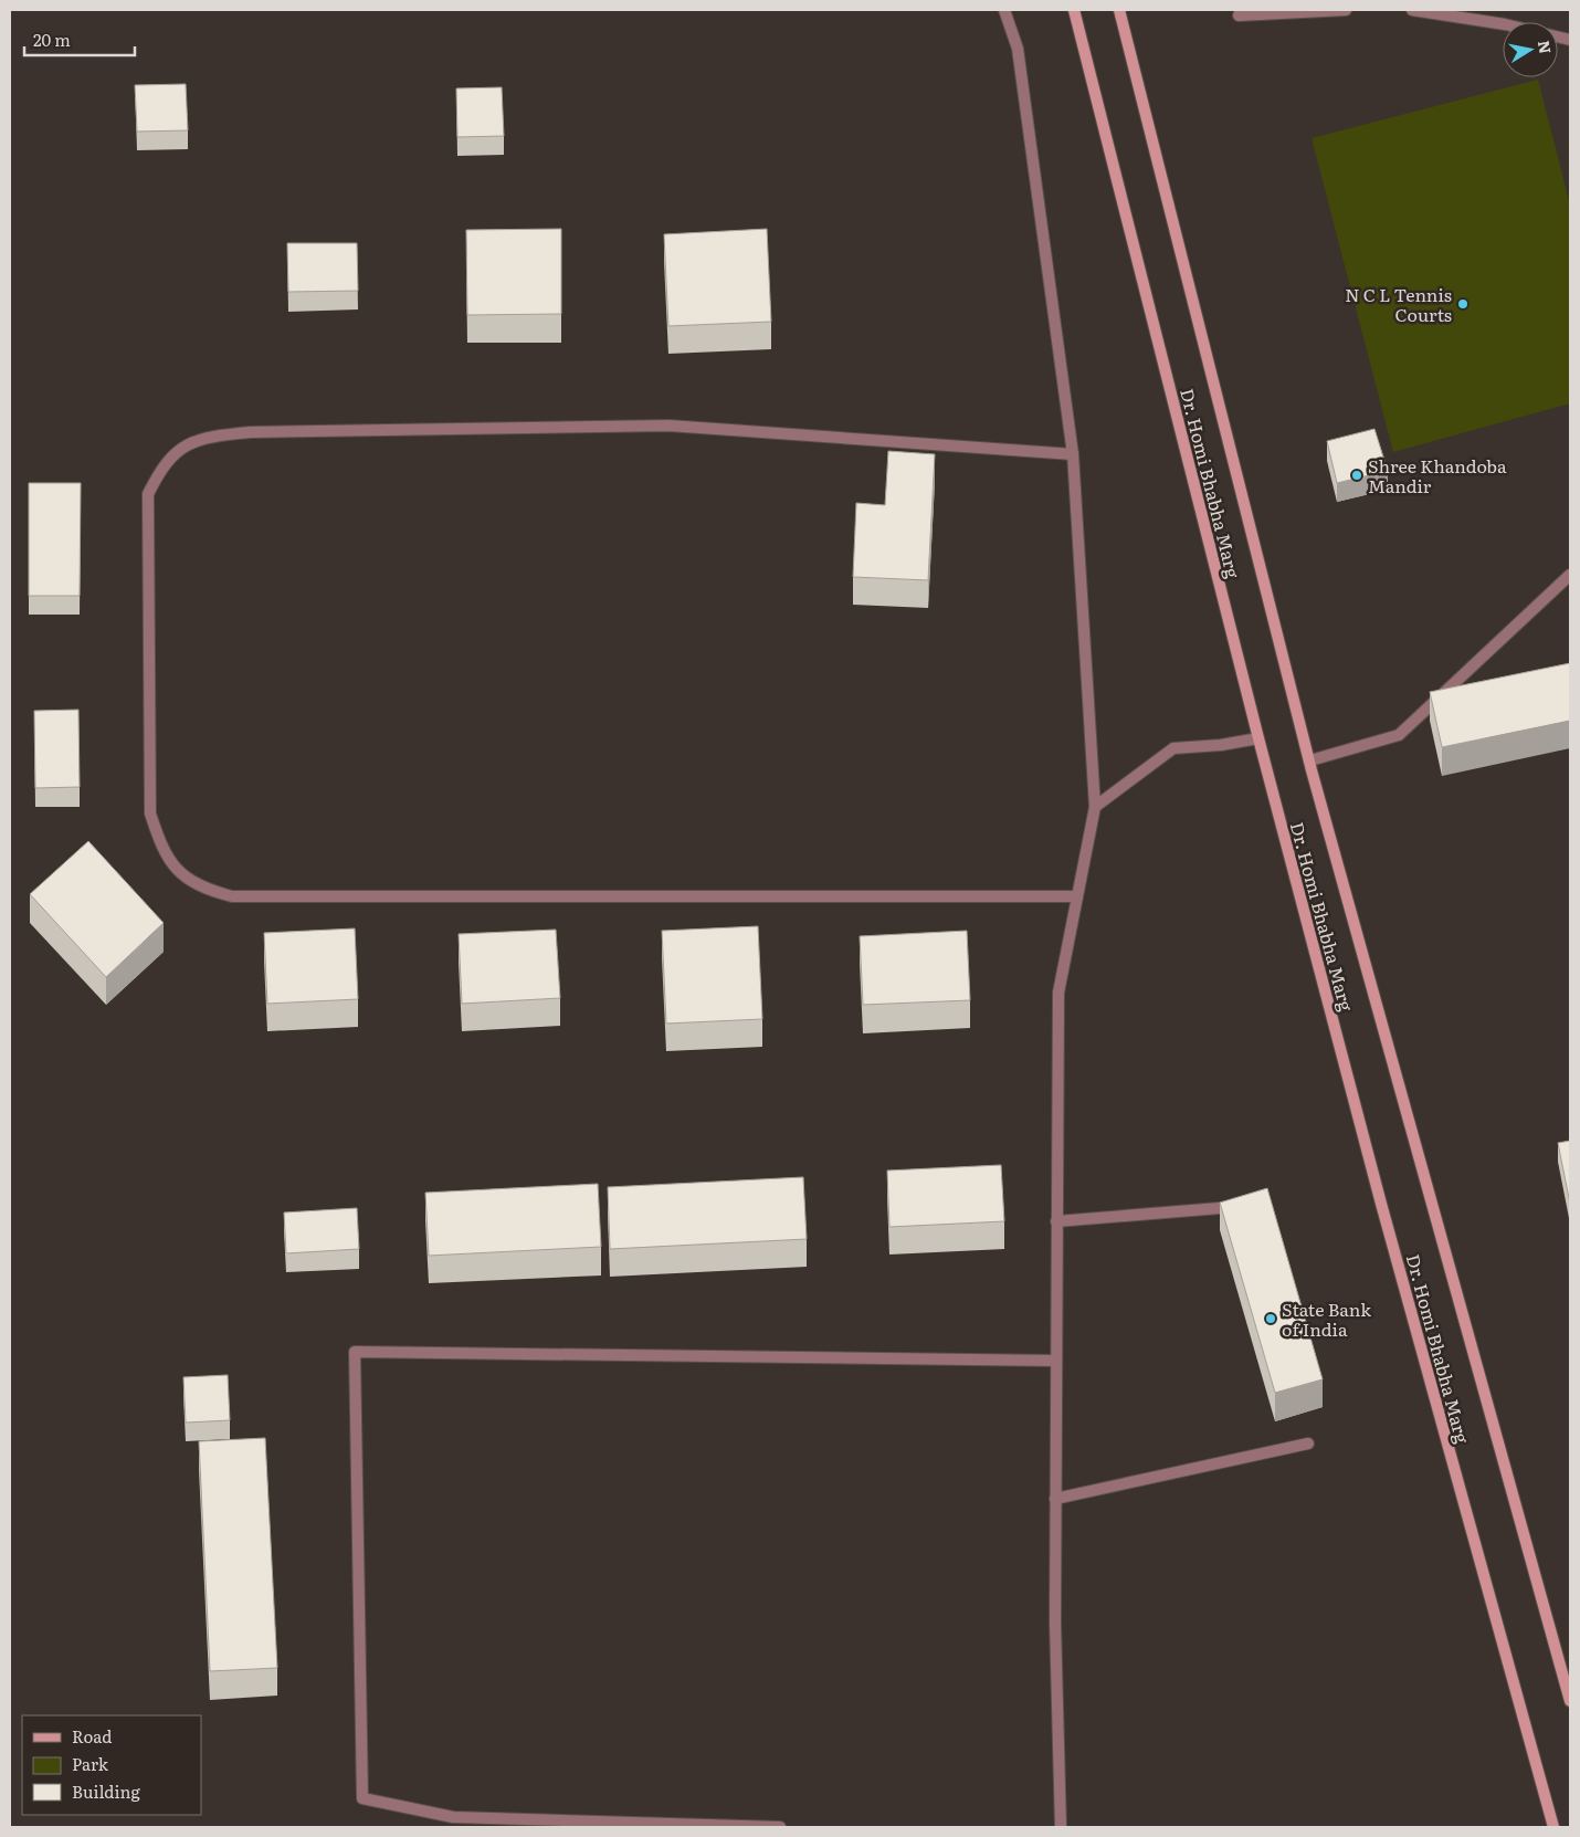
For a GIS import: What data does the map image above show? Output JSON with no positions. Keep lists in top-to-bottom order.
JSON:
{
  "streets": {
    "main road": ["Dr. Homi Bhabha Marg"]
  },
  "places": ["N C L Tennis Courts", "Shree Khandoba Mandir", "State Bank of India"],
  "legend": ["Road", "Park", "Building"],
  "scale_bar": "20 m",
  "north": "right"
}
